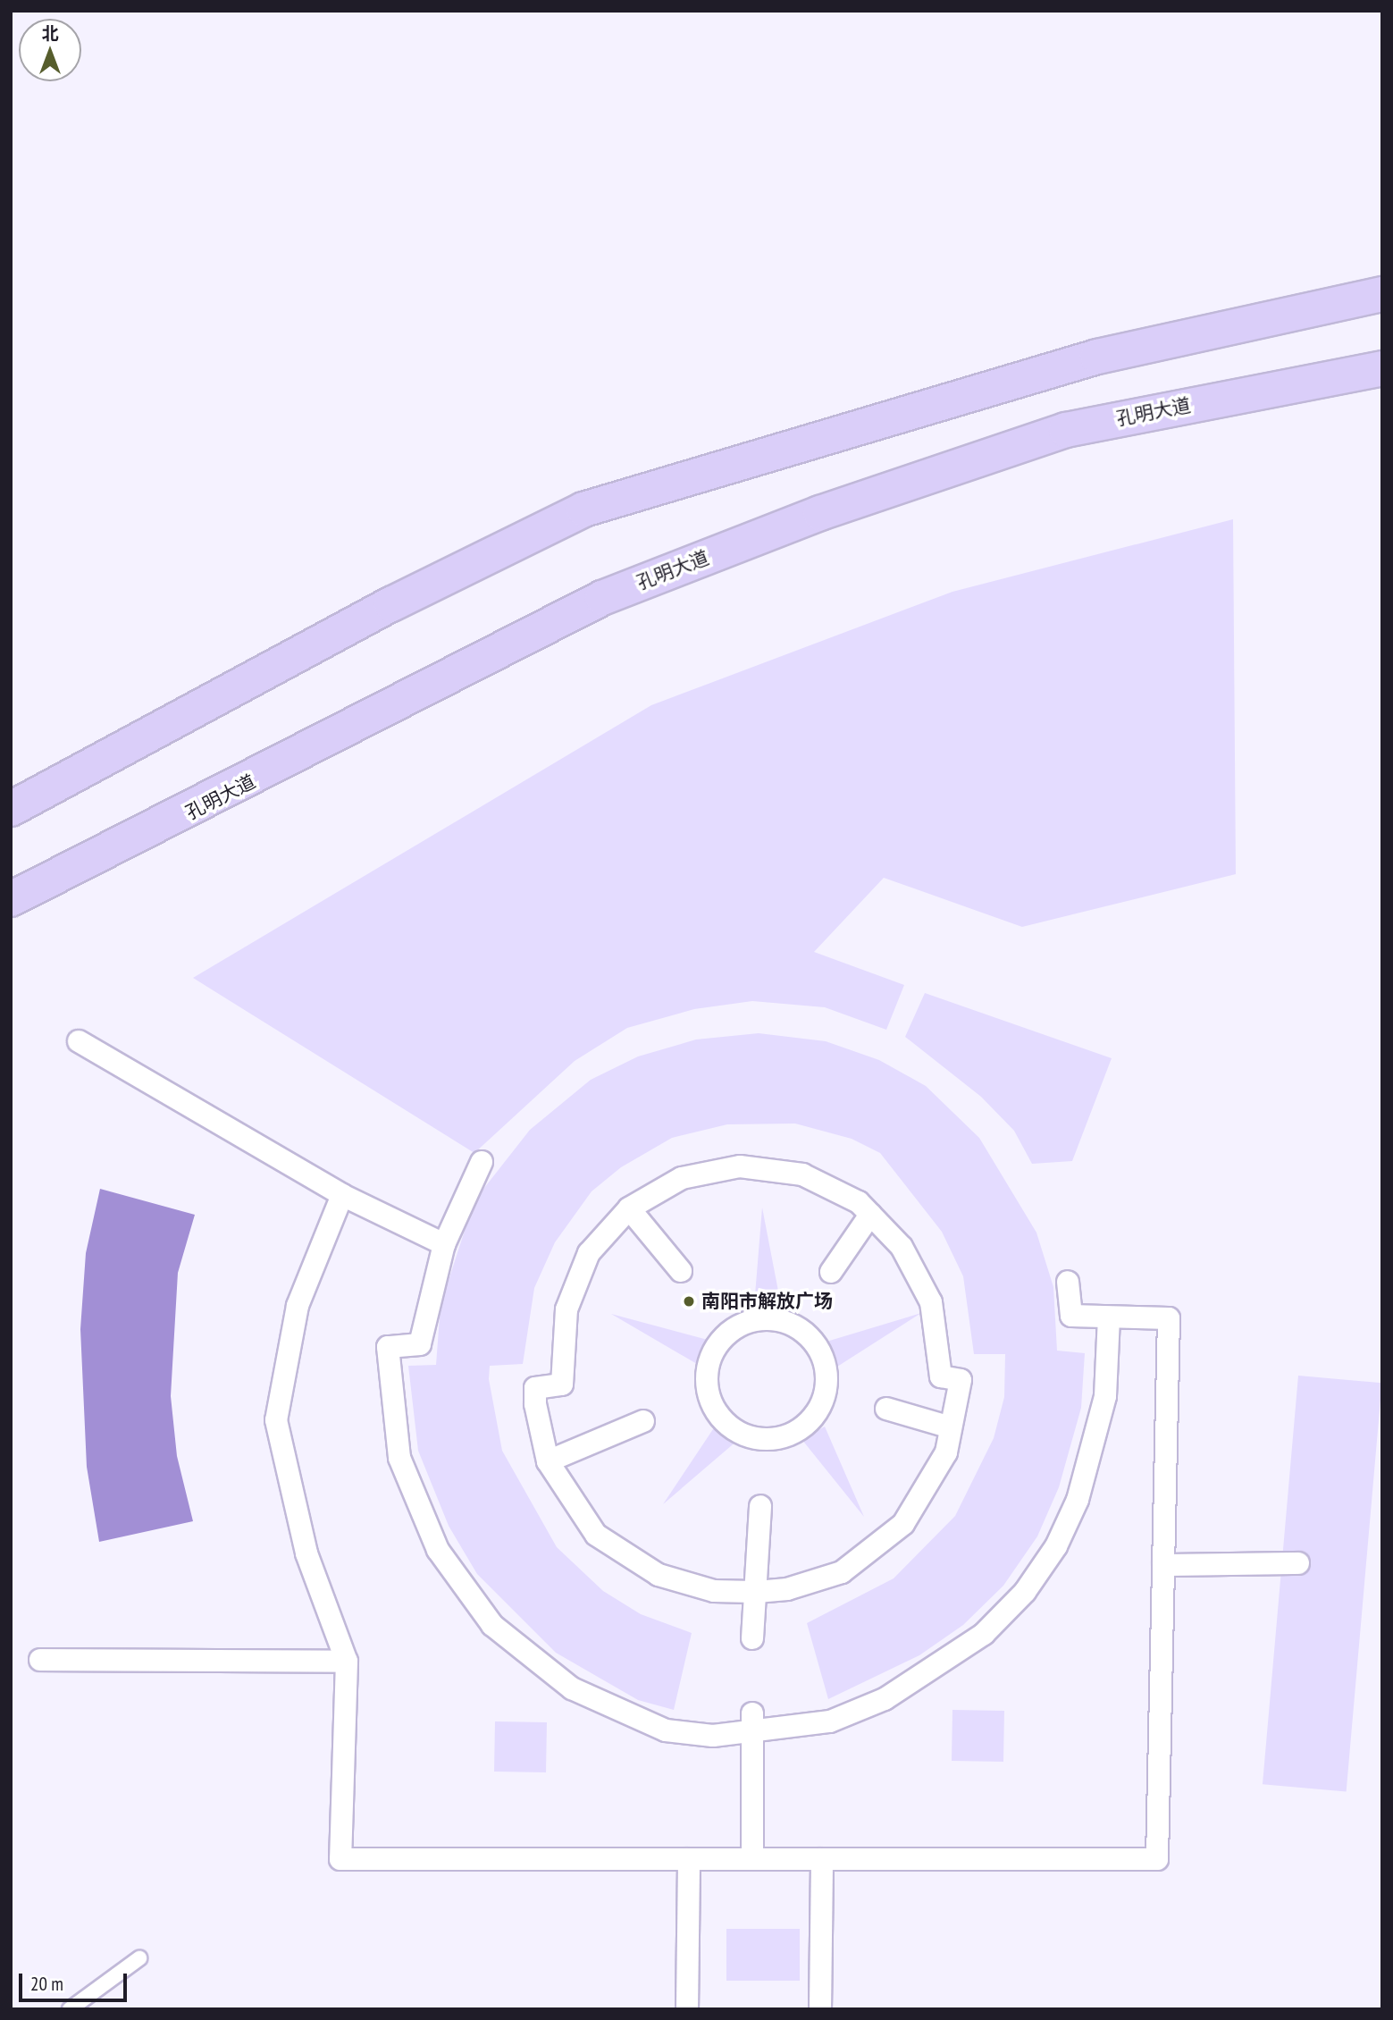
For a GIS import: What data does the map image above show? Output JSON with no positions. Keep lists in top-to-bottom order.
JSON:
{
  "streets": {
    "main road": ["孔明大道"]
  },
  "places": ["南阳市解放广场"],
  "scale_bar": "20 m",
  "north": "top"
}
